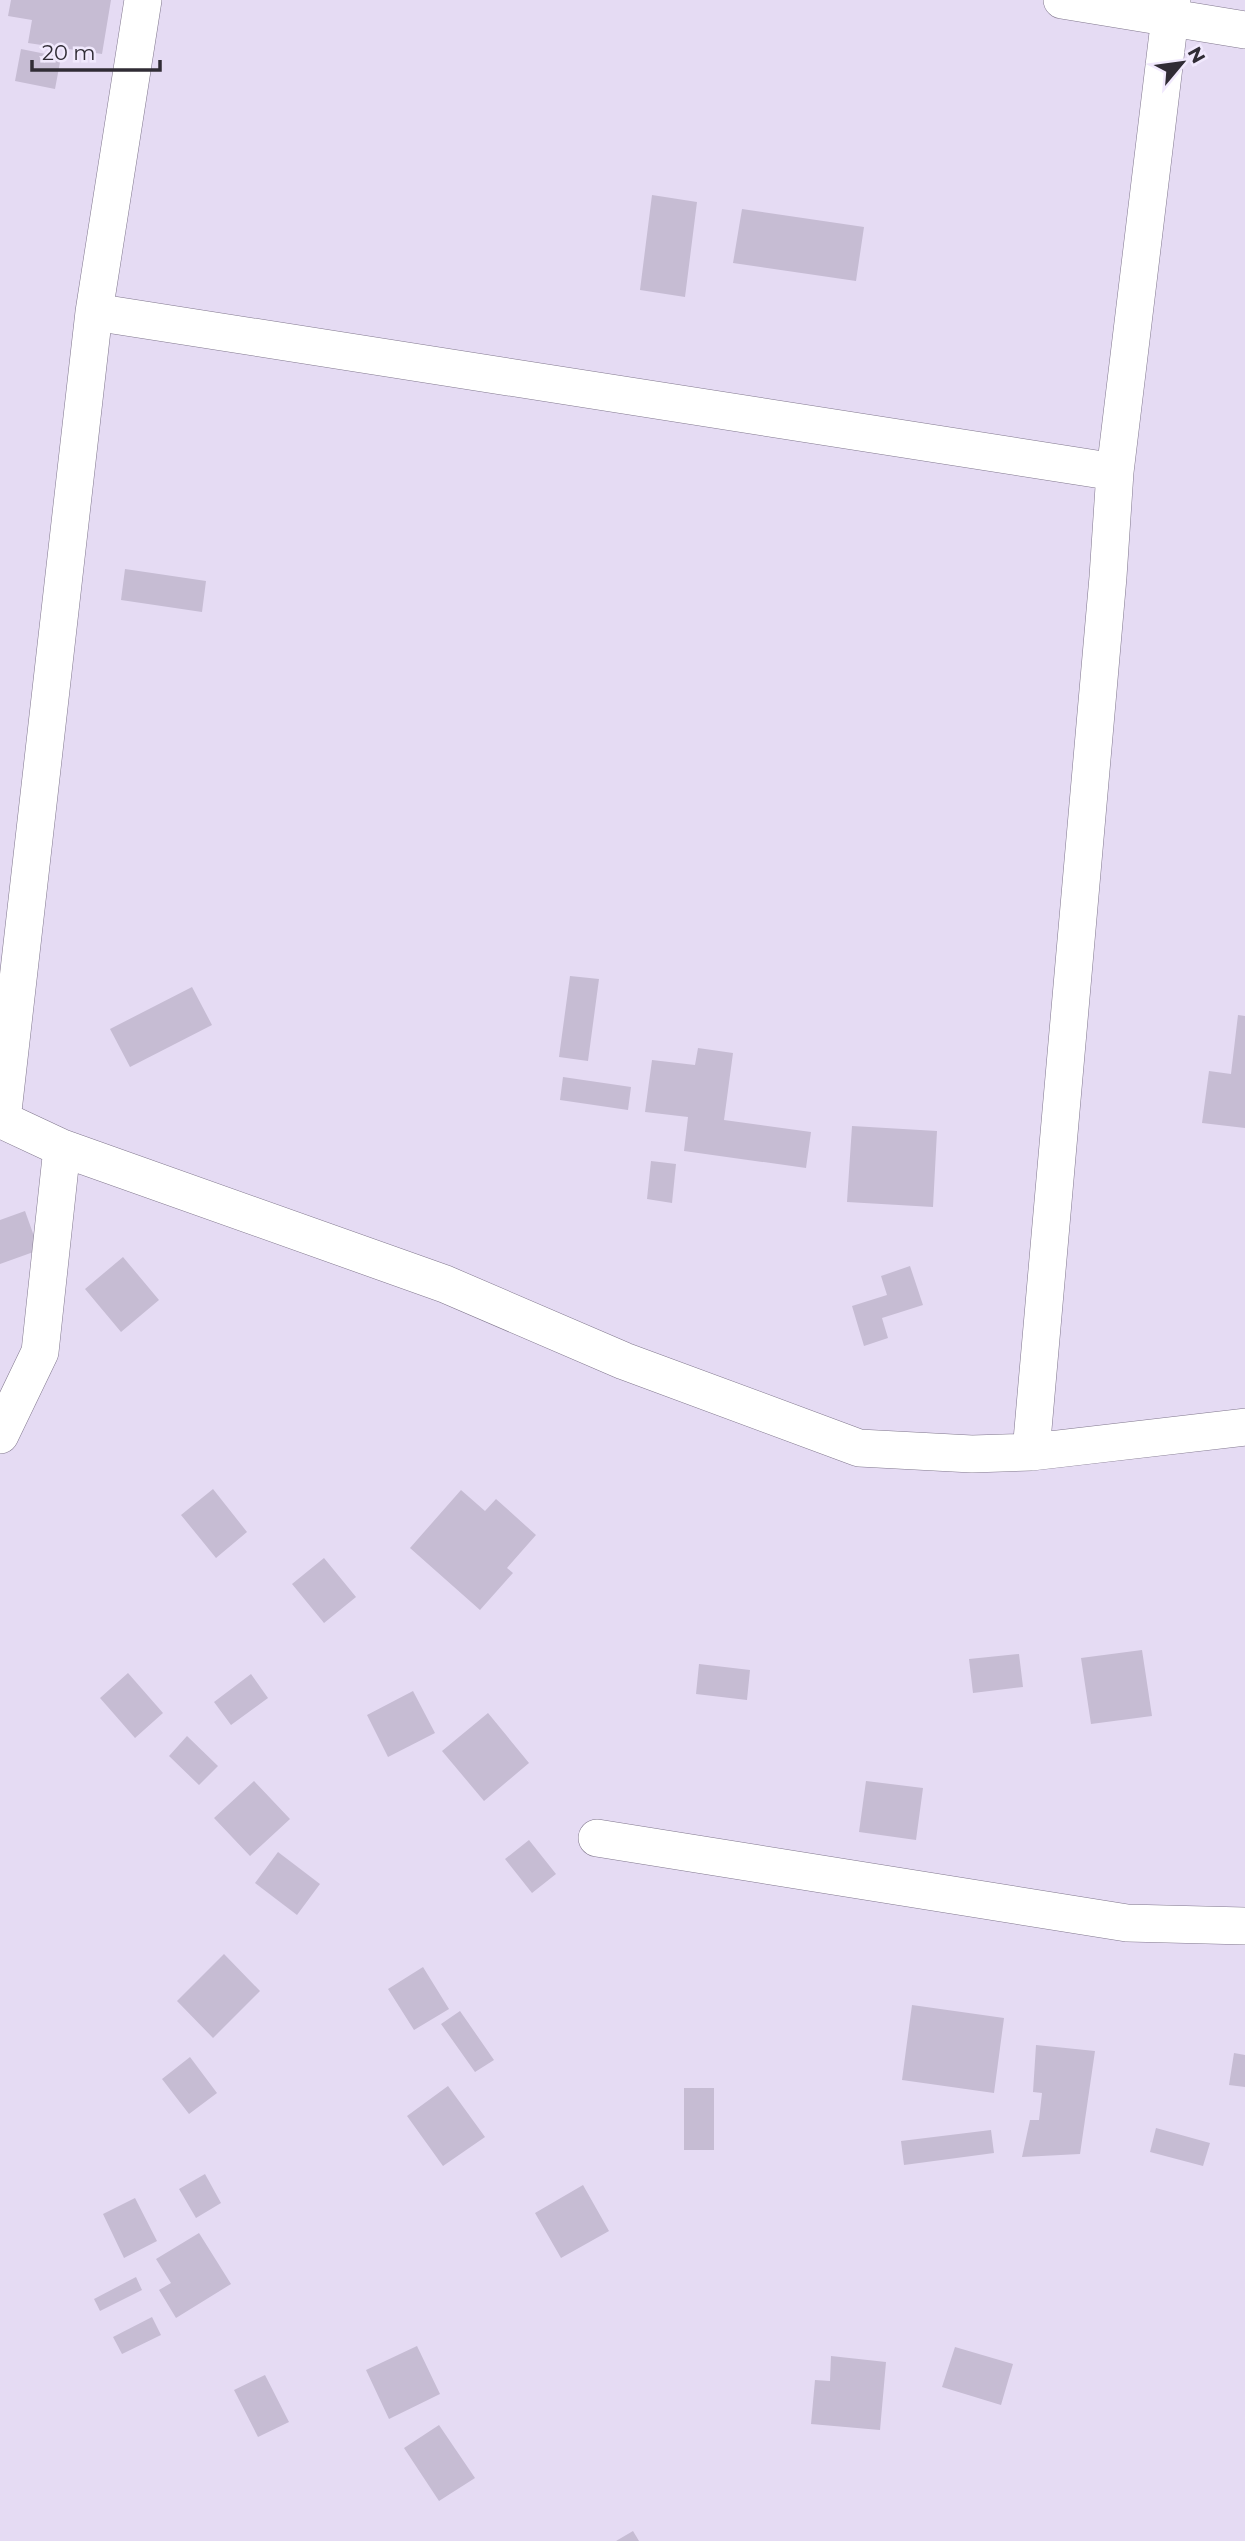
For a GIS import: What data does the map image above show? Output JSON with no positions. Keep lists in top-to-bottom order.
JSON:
{
  "scale_bar": "20 m",
  "north": "top right"
}
